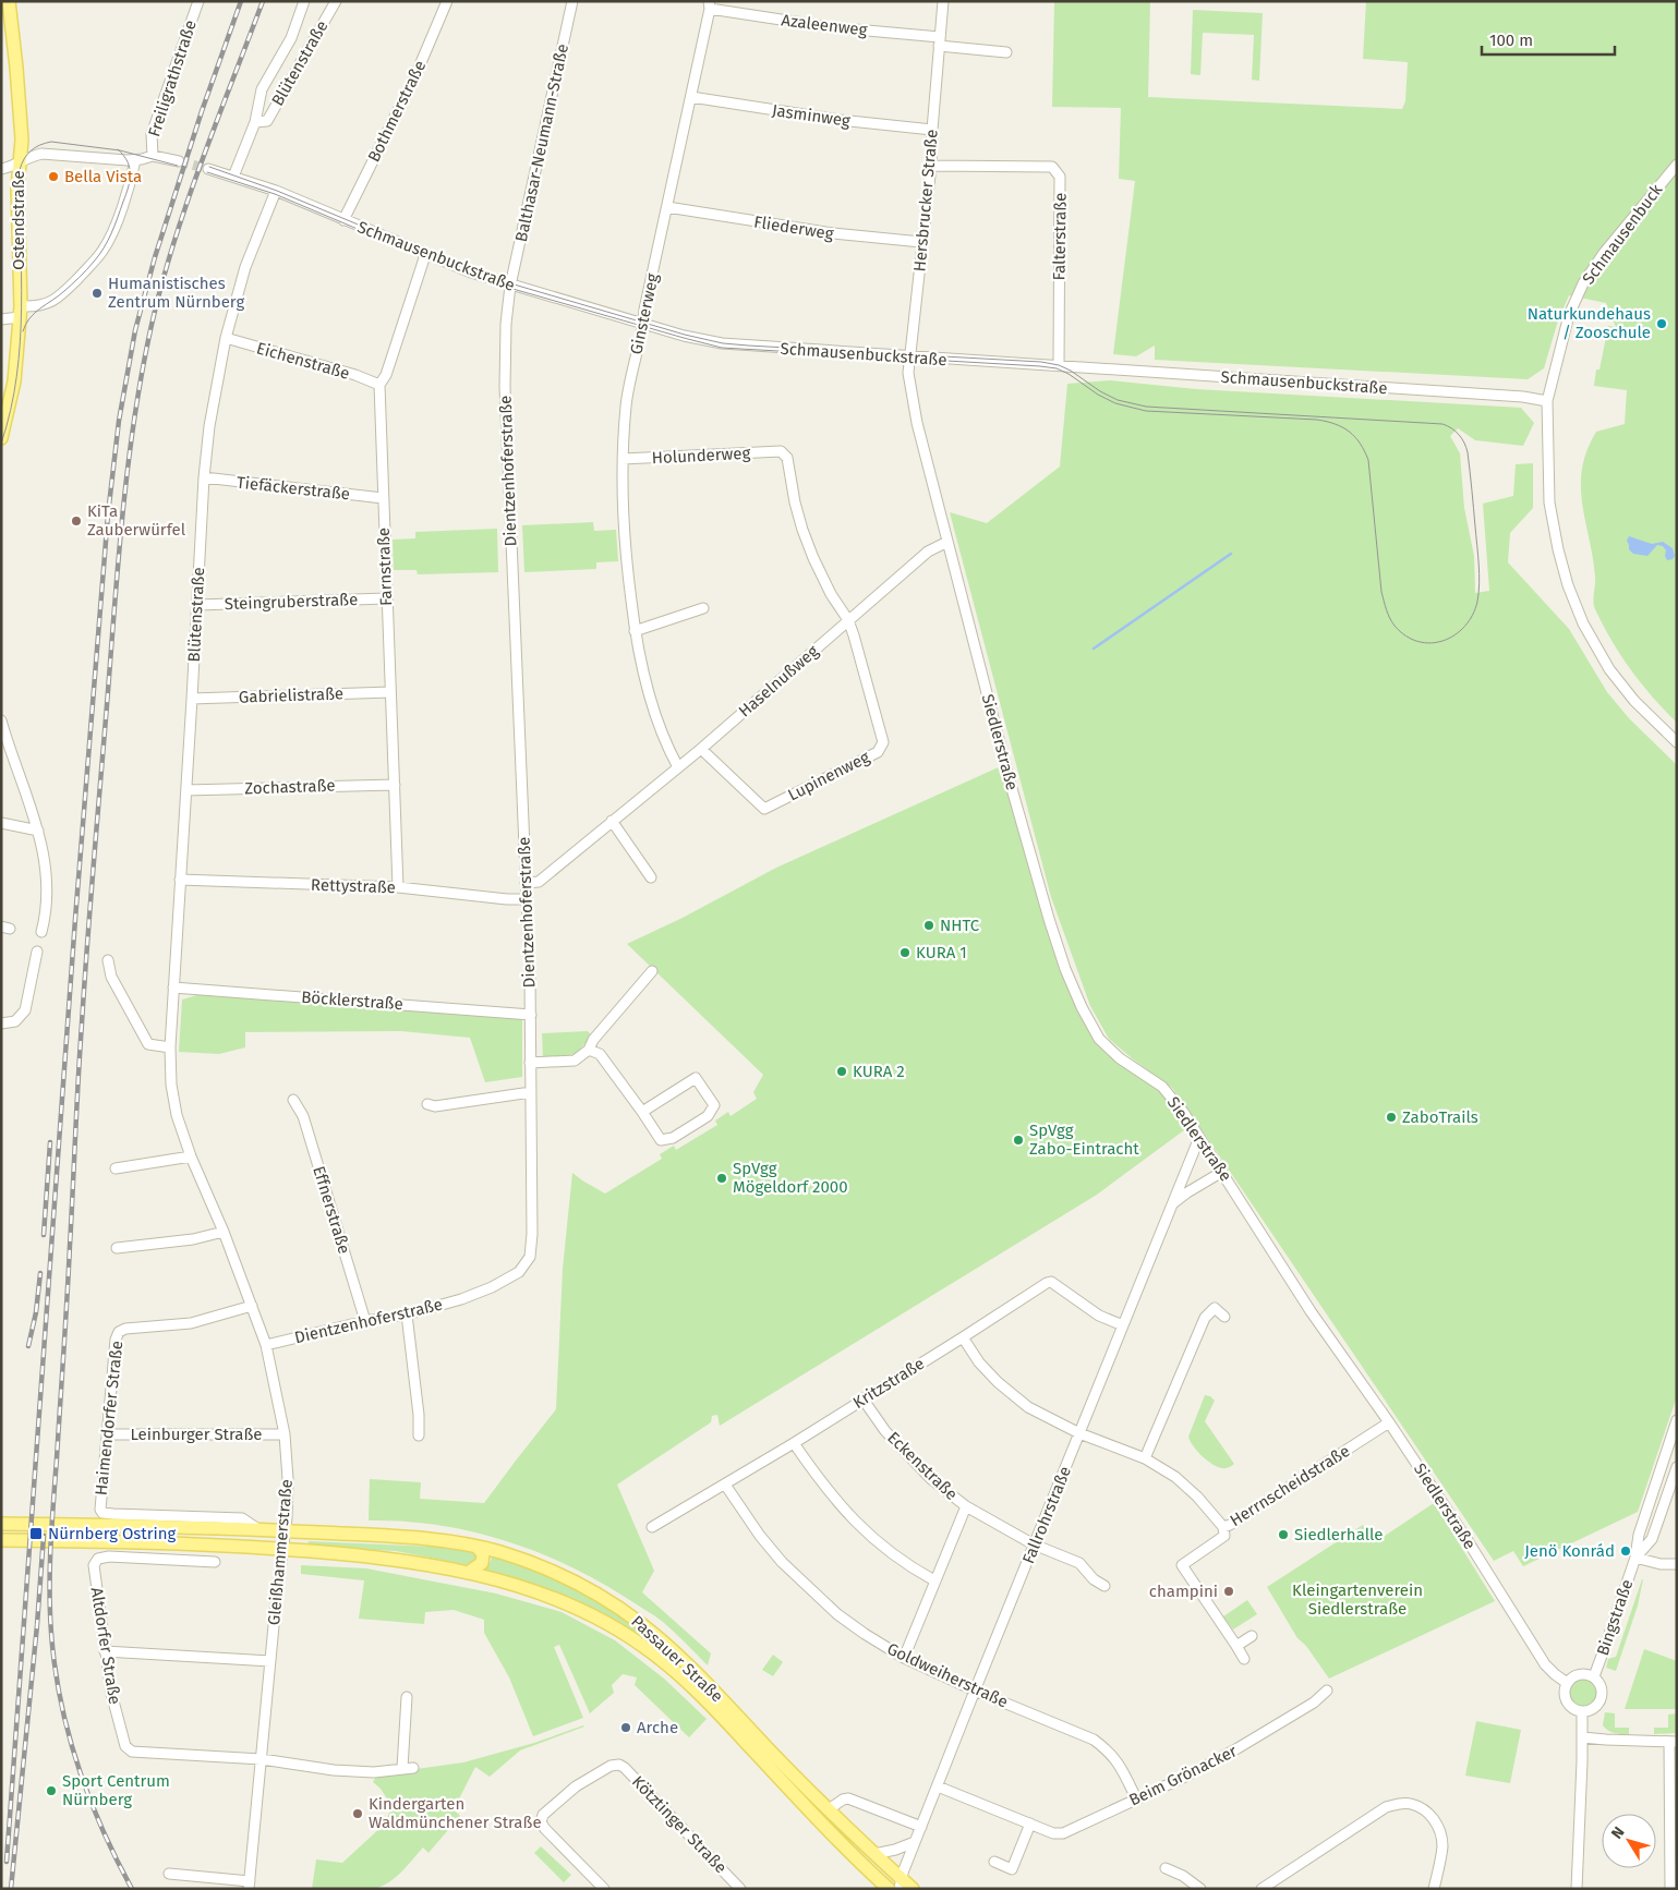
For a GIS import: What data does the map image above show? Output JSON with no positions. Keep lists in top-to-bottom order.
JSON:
{
  "streets": {
    "main road": ["Ostendstraße", "Passauer Straße"],
    "street": [
      "Azaleenweg",
      "Blütenstraße",
      "Freiligrathstraße",
      "Bothmerstraße",
      "Jasminweg",
      "Balthasar-Neumann-Straße",
      "Hersbrucker Straße",
      "Fliederweg",
      "Schmausenbuck",
      "Falterstraße",
      "Schmausenbuckstraße",
      "Ginsterweg",
      "Eichenstraße",
      "Holunderweg",
      "Dientzenhoferstraße",
      "Tiefäckerstraße",
      "Farnstraße",
      "Steingruberstraße",
      "Haselnußweg",
      "Gabrielistraße",
      "Siedlerstraße",
      "Lupinenweg",
      "Zochastraße",
      "Rettystraße",
      "Böcklerstraße",
      "Effnerstraße",
      "Kritzstraße",
      "Haimendorfer Straße",
      "Leinburger Straße",
      "Eckenstraße",
      "Herrnscheidstraße",
      "Fallrohrstraße",
      "Gleißhammerstraße",
      "Bingstraße",
      "Altdorfer Straße",
      "Goldweiherstraße",
      "Beim Grönacker",
      "Kötztinger Straße"
    ]
  },
  "crossings": [
    ["Azaleenweg", "Hersbrucker Straße"],
    ["Azaleenweg", "Ginsterweg"],
    ["Blütenstraße", "Schmausenbuckstraße"],
    ["Blütenstraße", "Eichenstraße"],
    ["Blütenstraße", "Tiefäckerstraße"],
    ["Blütenstraße", "Steingruberstraße"],
    ["Blütenstraße", "Gabrielistraße"],
    ["Blütenstraße", "Zochastraße"],
    ["Blütenstraße", "Rettystraße"],
    ["Blütenstraße", "Böcklerstraße"],
    ["Blütenstraße", "Gleißhammerstraße"],
    ["Bothmerstraße", "Schmausenbuckstraße"],
    ["Jasminweg", "Hersbrucker Straße"],
    ["Jasminweg", "Ginsterweg"],
    ["Balthasar-Neumann-Straße", "Schmausenbuckstraße"],
    ["Balthasar-Neumann-Straße", "Dientzenhoferstraße"],
    ["Hersbrucker Straße", "Fliederweg"],
    ["Hersbrucker Straße", "Falterstraße"],
    ["Hersbrucker Straße", "Schmausenbuckstraße"],
    ["Hersbrucker Straße", "Siedlerstraße"],
    ["Fliederweg", "Ginsterweg"],
    ["Schmausenbuck", "Schmausenbuckstraße"],
    ["Falterstraße", "Schmausenbuckstraße"],
    ["Schmausenbuckstraße", "Ginsterweg"],
    ["Schmausenbuckstraße", "Dientzenhoferstraße"],
    ["Schmausenbuckstraße", "Farnstraße"],
    ["Schmausenbuckstraße", "Siedlerstraße"],
    ["Ginsterweg", "Holunderweg"],
    ["Ginsterweg", "Haselnußweg"],
    ["Eichenstraße", "Farnstraße"],
    ["Holunderweg", "Haselnußweg"],
    ["Holunderweg", "Lupinenweg"],
    ["Dientzenhoferstraße", "Haselnußweg"],
    ["Dientzenhoferstraße", "Rettystraße"],
    ["Dientzenhoferstraße", "Böcklerstraße"],
    ["Dientzenhoferstraße", "Effnerstraße"],
    ["Dientzenhoferstraße", "Gleißhammerstraße"],
    ["Tiefäckerstraße", "Farnstraße"],
    ["Farnstraße", "Steingruberstraße"],
    ["Farnstraße", "Gabrielistraße"],
    ["Farnstraße", "Zochastraße"],
    ["Farnstraße", "Rettystraße"],
    ["Haselnußweg", "Siedlerstraße"],
    ["Haselnußweg", "Lupinenweg"],
    ["Siedlerstraße", "Herrnscheidstraße"],
    ["Siedlerstraße", "Fallrohrstraße"],
    ["Siedlerstraße", "Bingstraße"],
    ["Kritzstraße", "Eckenstraße"],
    ["Kritzstraße", "Herrnscheidstraße"],
    ["Kritzstraße", "Fallrohrstraße"],
    ["Kritzstraße", "Goldweiherstraße"],
    ["Haimendorfer Straße", "Leinburger Straße"],
    ["Haimendorfer Straße", "Gleißhammerstraße"],
    ["Haimendorfer Straße", "Passauer Straße"],
    ["Leinburger Straße", "Gleißhammerstraße"],
    ["Eckenstraße", "Fallrohrstraße"],
    ["Herrnscheidstraße", "Fallrohrstraße"],
    ["Fallrohrstraße", "Passauer Straße"],
    ["Fallrohrstraße", "Goldweiherstraße"],
    ["Fallrohrstraße", "Beim Grönacker"],
    ["Gleißhammerstraße", "Altdorfer Straße"],
    ["Gleißhammerstraße", "Passauer Straße"],
    ["Goldweiherstraße", "Beim Grönacker"]
  ],
  "parks": ["Kleingartenverein Siedlerstraße"],
  "places": {
    "other": [
      "Bella Vista",
      "Humanistisches Zentrum Nürnberg",
      "Naturkundehaus / Zooschule",
      "KiTa Zauberwürfel",
      "NHTC",
      "KURA 1",
      "KURA 2",
      "ZaboTrails",
      "SpVgg Zabo-Eintracht",
      "SpVgg Mögeldorf 2000",
      "Siedlerhalle",
      "Jenö Konrád",
      "champini",
      "Arche",
      "Sport Centrum Nürnberg",
      "Kindergarten Waldmünchener Straße"
    ],
    "transit": ["Nürnberg Ostring"]
  },
  "scale_bar": "100 m",
  "north": "top left"
}
